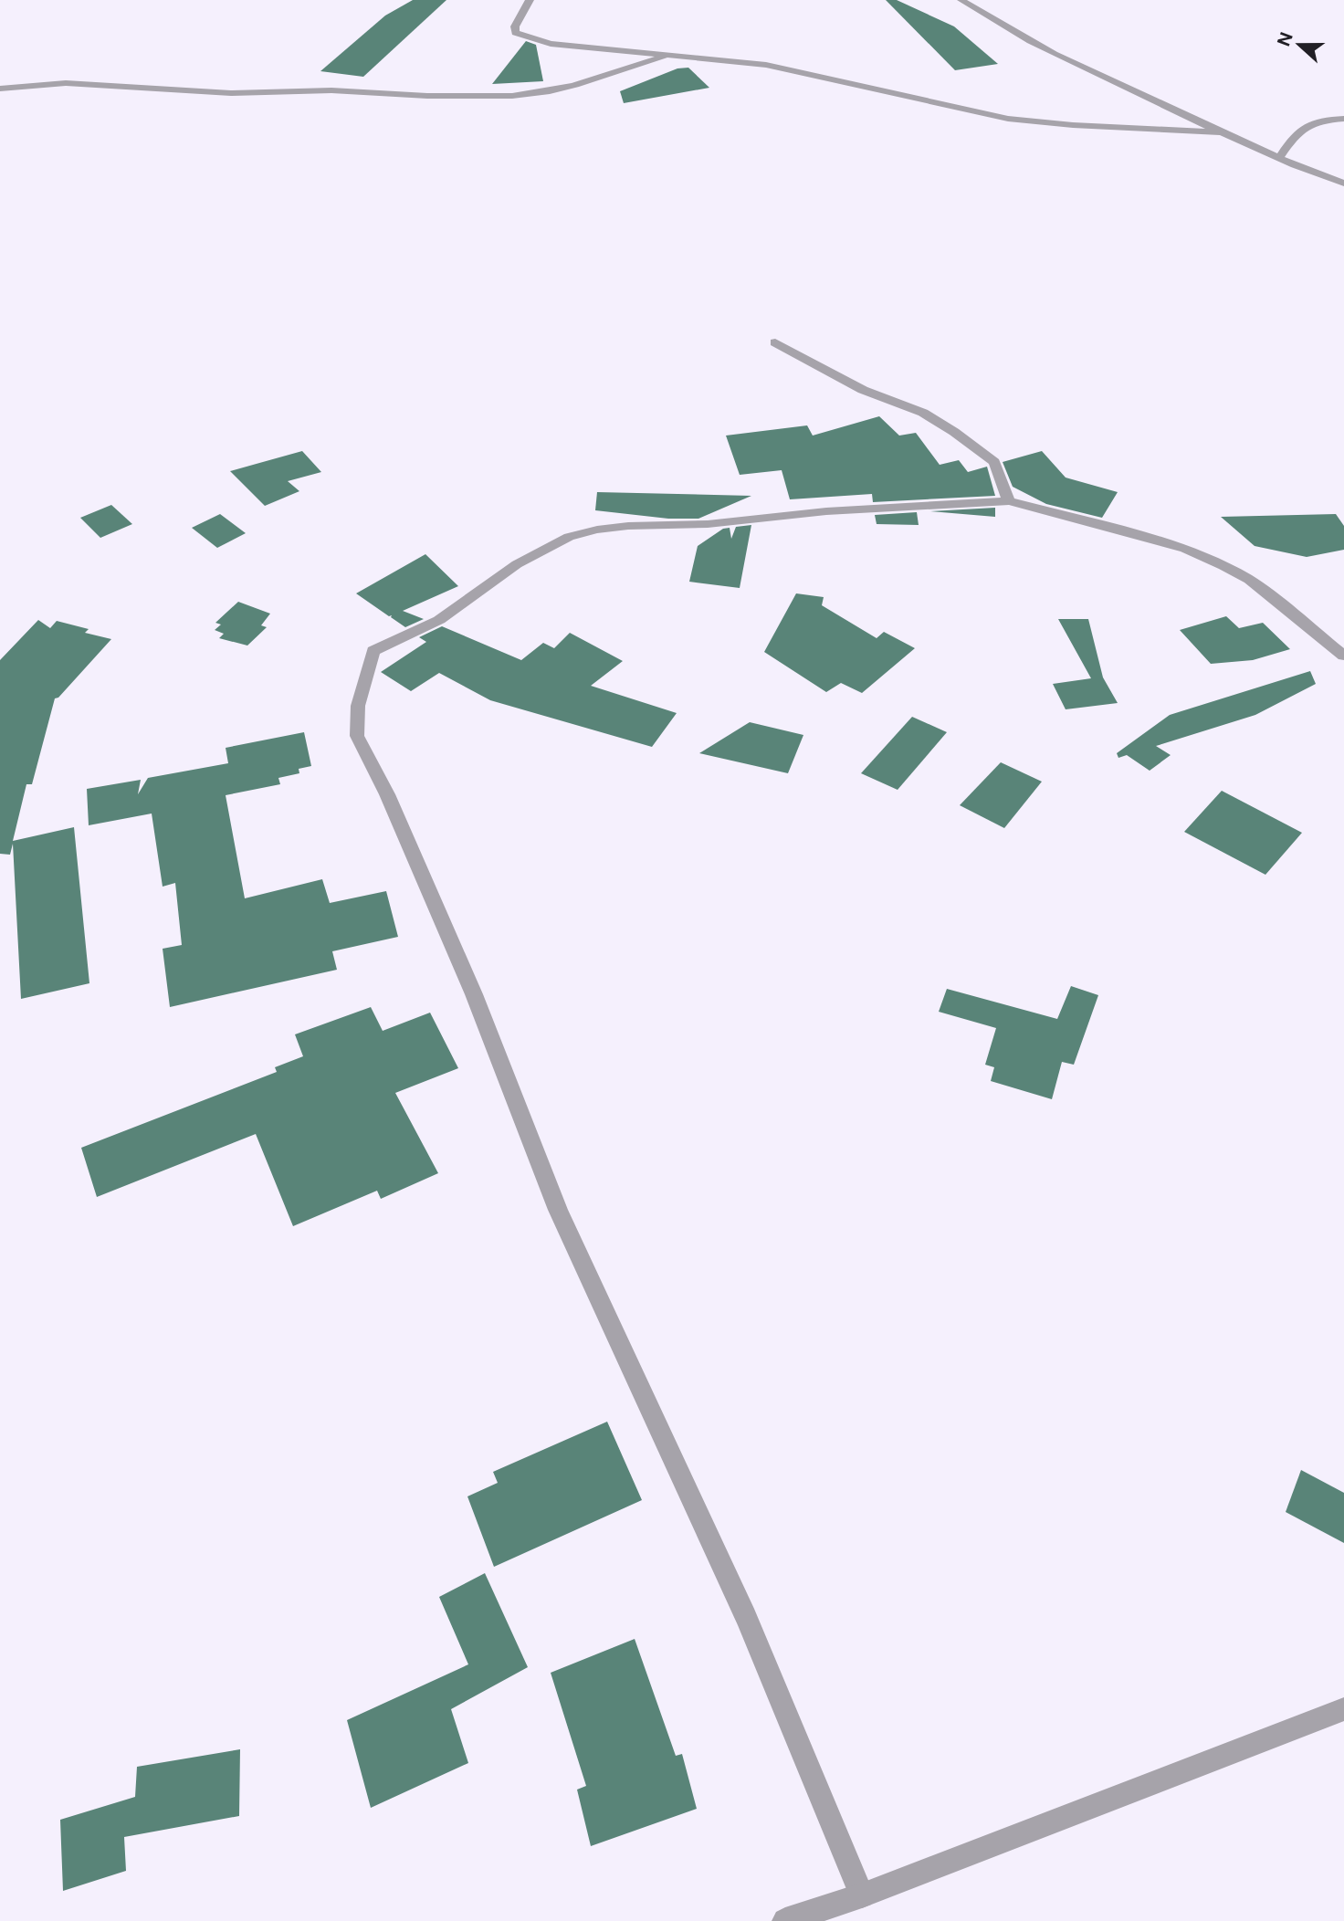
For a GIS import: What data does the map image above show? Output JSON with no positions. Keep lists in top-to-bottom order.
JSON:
{
  "north": "left"
}
